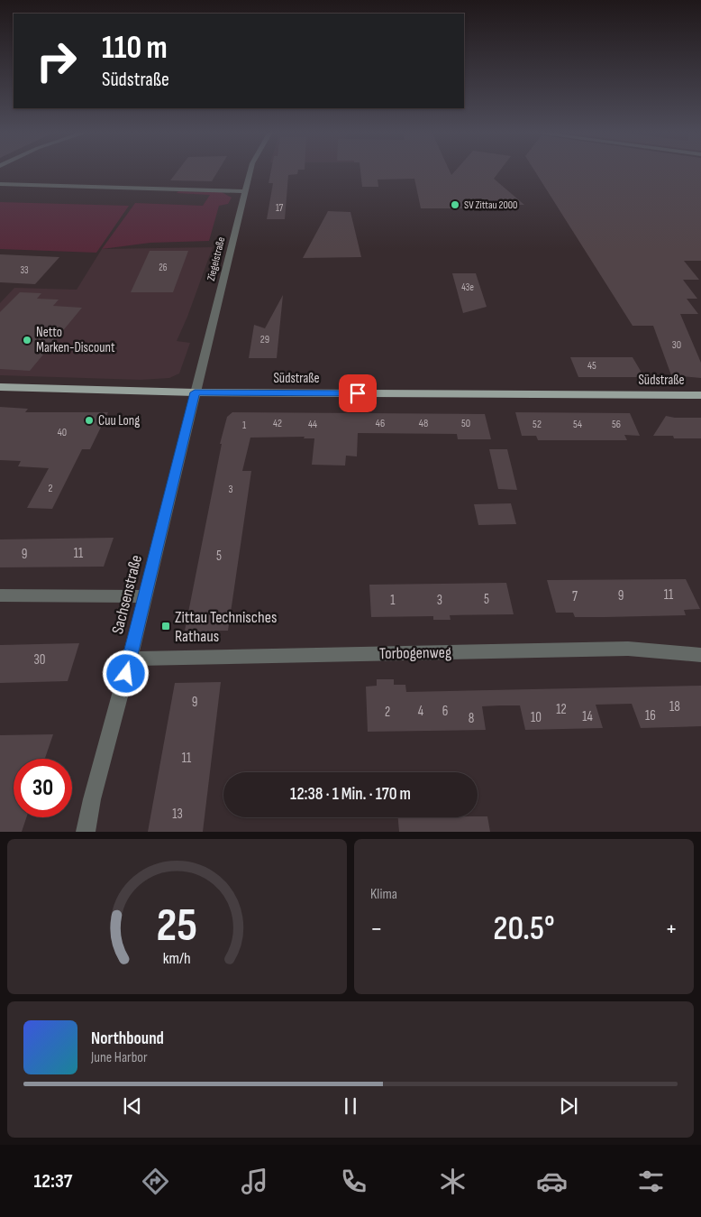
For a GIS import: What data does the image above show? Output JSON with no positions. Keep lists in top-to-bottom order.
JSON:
{
  "streets": {
    "main road": ["Südstraße"],
    "street": ["Ziegelstraße", "Sachsenstraße", "Torbogenweg"]
  },
  "crossings": [
    ["Ziegelstraße", "Südstraße"],
    ["Ziegelstraße", "Sachsenstraße"],
    ["Südstraße", "Sachsenstraße"],
    ["Sachsenstraße", "Torbogenweg"]
  ],
  "places": {
    "other": ["SV Zittau 2000", "Netto Marken-Discount", "Cuu Long"],
    "transit": ["Zittau Technisches Rathaus"]
  },
  "house_numbers": [
    "17",
    "26",
    "33",
    "43e",
    "29",
    "30",
    "45",
    "42",
    "46",
    "48",
    "50",
    "44",
    "52",
    "54",
    "56",
    "1",
    "40",
    "2",
    "3",
    "11",
    "9",
    "5",
    "11",
    "9",
    "7",
    "5",
    "1",
    "3",
    "30",
    "9",
    "18",
    "12",
    "4",
    "6",
    "2",
    "16",
    "14",
    "10",
    "8",
    "11",
    "13"
  ],
  "page": {
    "turn": ["110 m", "Südstraße"],
    "limit": "30",
    "trip": "12:38 · 1 Min. · 170 m",
    "tile": "Klima",
    "heat": ["−", "20.5°", "+"],
    "song": ["Northbound", "June Harbor"],
    "tabs": "12:37",
    "gauge": ["25", "km/h"]
  }
}
